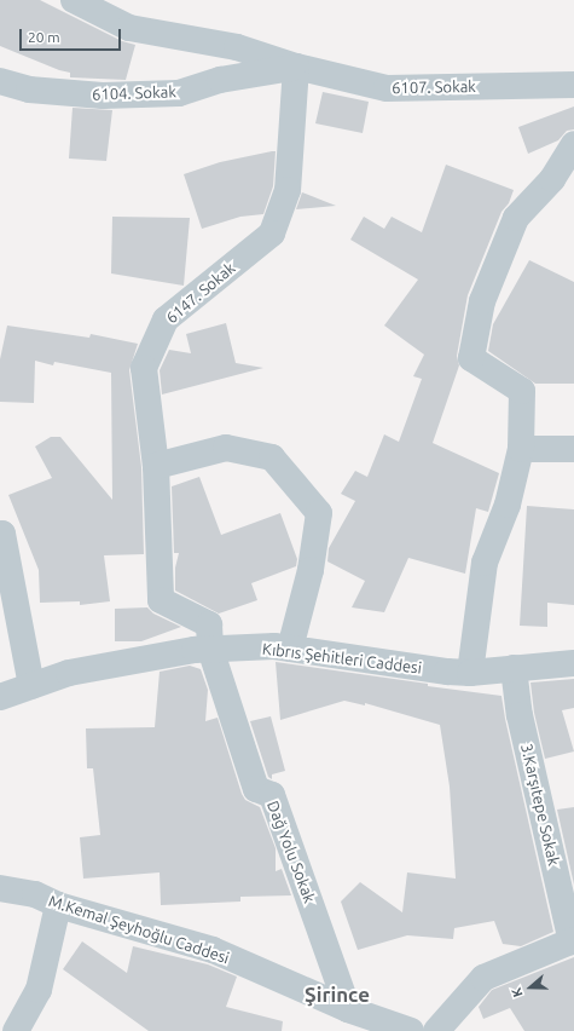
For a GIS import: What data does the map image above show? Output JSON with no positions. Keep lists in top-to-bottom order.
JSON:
{
  "streets": {
    "street": [
      "6107. Sokak",
      "6104. Sokak",
      "6147. Sokak",
      "Kıbrıs Şehitleri Caddesi",
      "3.Karşıtepe Sokak",
      "Dağ Yolu Sokak",
      "M.Kemal Şeyhoğlu Caddesi"
    ]
  },
  "crossings": [
    ["6107. Sokak", "6104. Sokak"],
    ["6107. Sokak", "6147. Sokak"],
    ["6104. Sokak", "6147. Sokak"],
    ["6147. Sokak", "Kıbrıs Şehitleri Caddesi"],
    ["6147. Sokak", "Dağ Yolu Sokak"],
    ["Kıbrıs Şehitleri Caddesi", "3.Karşıtepe Sokak"],
    ["Kıbrıs Şehitleri Caddesi", "Dağ Yolu Sokak"],
    ["Dağ Yolu Sokak", "M.Kemal Şeyhoğlu Caddesi"]
  ],
  "districts": ["Şirince"],
  "scale_bar": "20 m",
  "north": "left"
}
